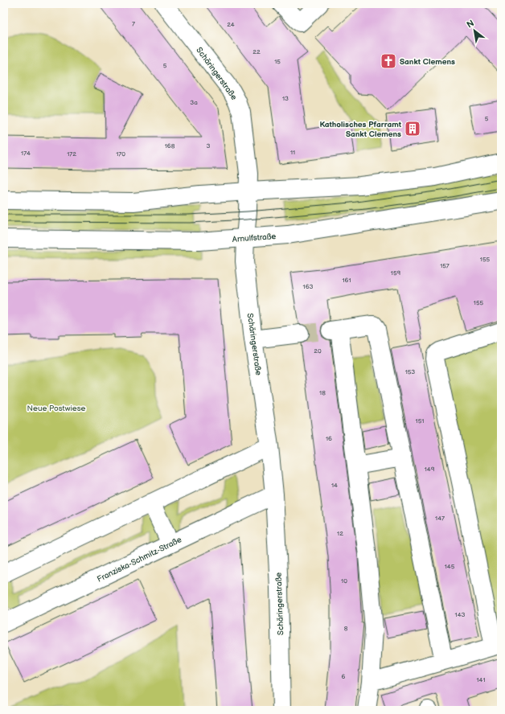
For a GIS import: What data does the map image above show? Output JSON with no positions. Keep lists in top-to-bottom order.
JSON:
{
  "streets": {
    "street": ["Schäringerstraße", "Arnulfstraße", "Franziska-Schmitz-Straße"]
  },
  "crossings": [
    ["Schäringerstraße", "Arnulfstraße"],
    ["Schäringerstraße", "Franziska-Schmitz-Straße"]
  ],
  "parks": ["Neue Postwiese"],
  "places": {
    "church": ["Sankt Clemens"],
    "building": ["Katholisches Pfarramt Sankt Clemens"]
  },
  "house_numbers": [
    "7",
    "24",
    "22",
    "15",
    "5",
    "13",
    "3a",
    "5",
    "168",
    "3",
    "11",
    "174",
    "172",
    "170",
    "155",
    "157",
    "159",
    "161",
    "163",
    "155",
    "20",
    "153",
    "18",
    "151",
    "16",
    "149",
    "14",
    "147",
    "12",
    "145",
    "10",
    "143",
    "8",
    "6",
    "141"
  ],
  "north": "top left"
}
